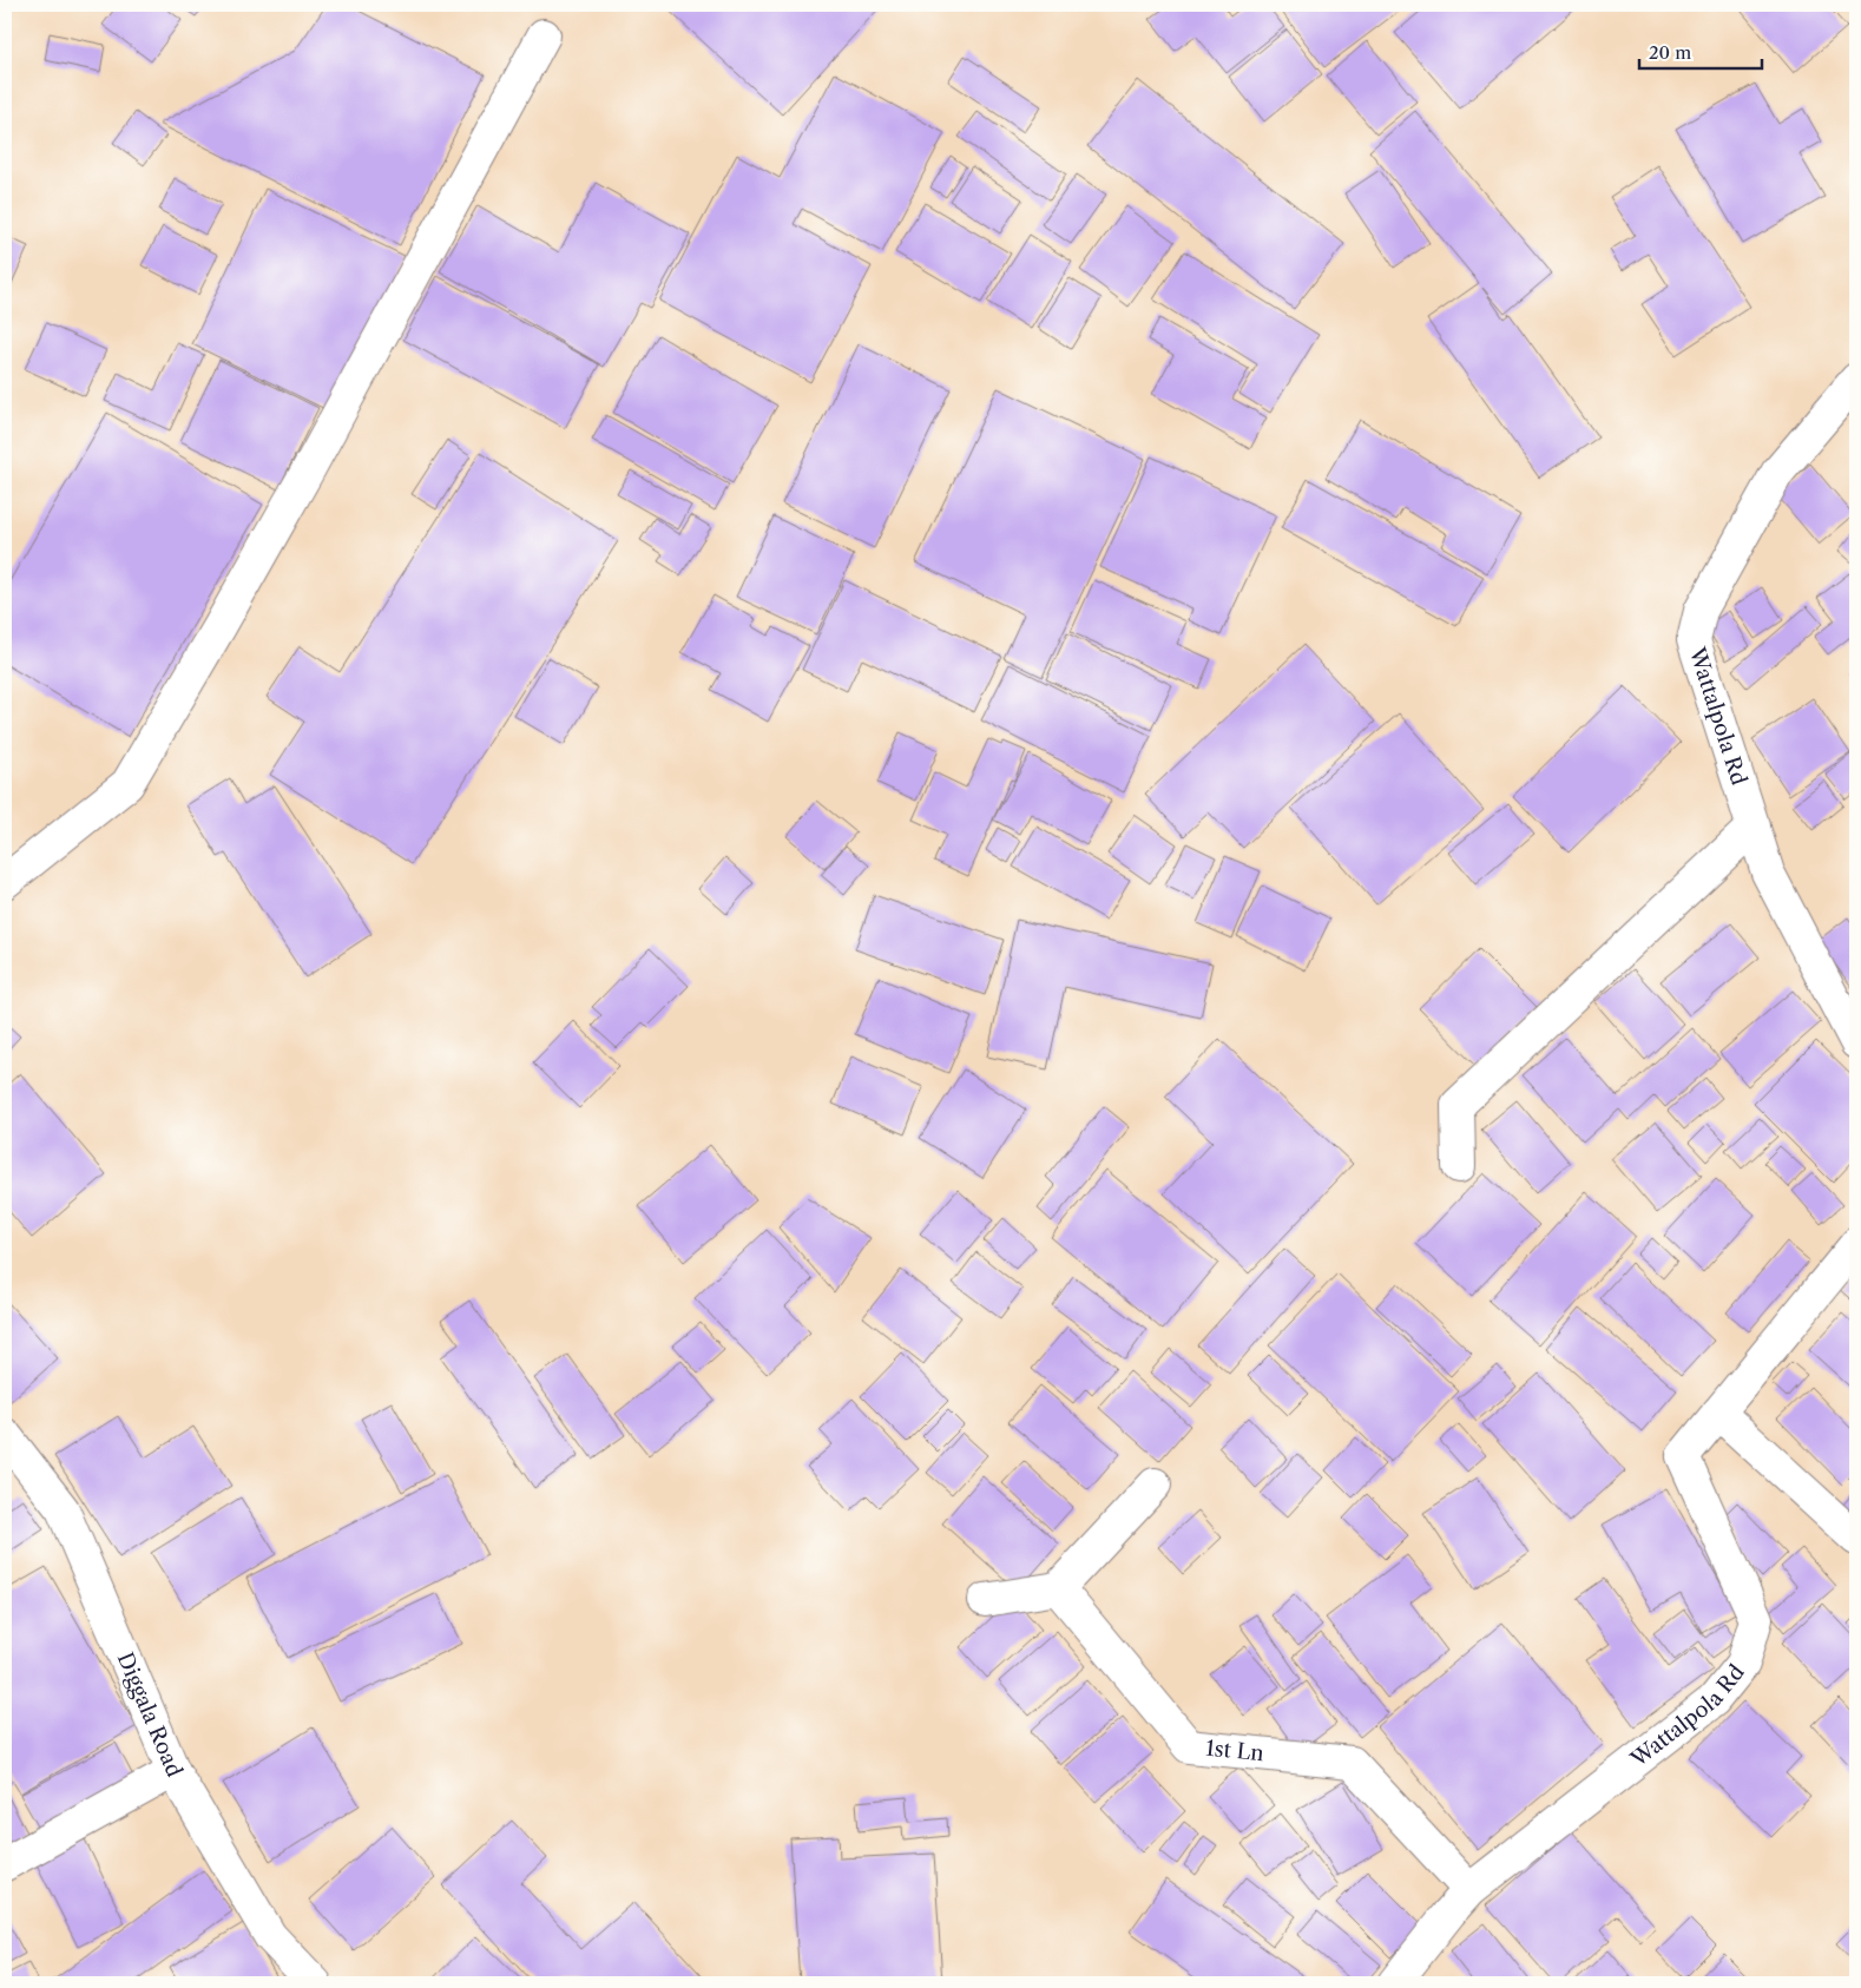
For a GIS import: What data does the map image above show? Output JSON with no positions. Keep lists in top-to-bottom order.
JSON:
{
  "streets": {
    "street": ["Wattalpola Rd", "Diggala Road", "1st Ln"]
  },
  "crossings": [
    ["Wattalpola Rd", "1st Ln"]
  ],
  "scale_bar": "20 m"
}
